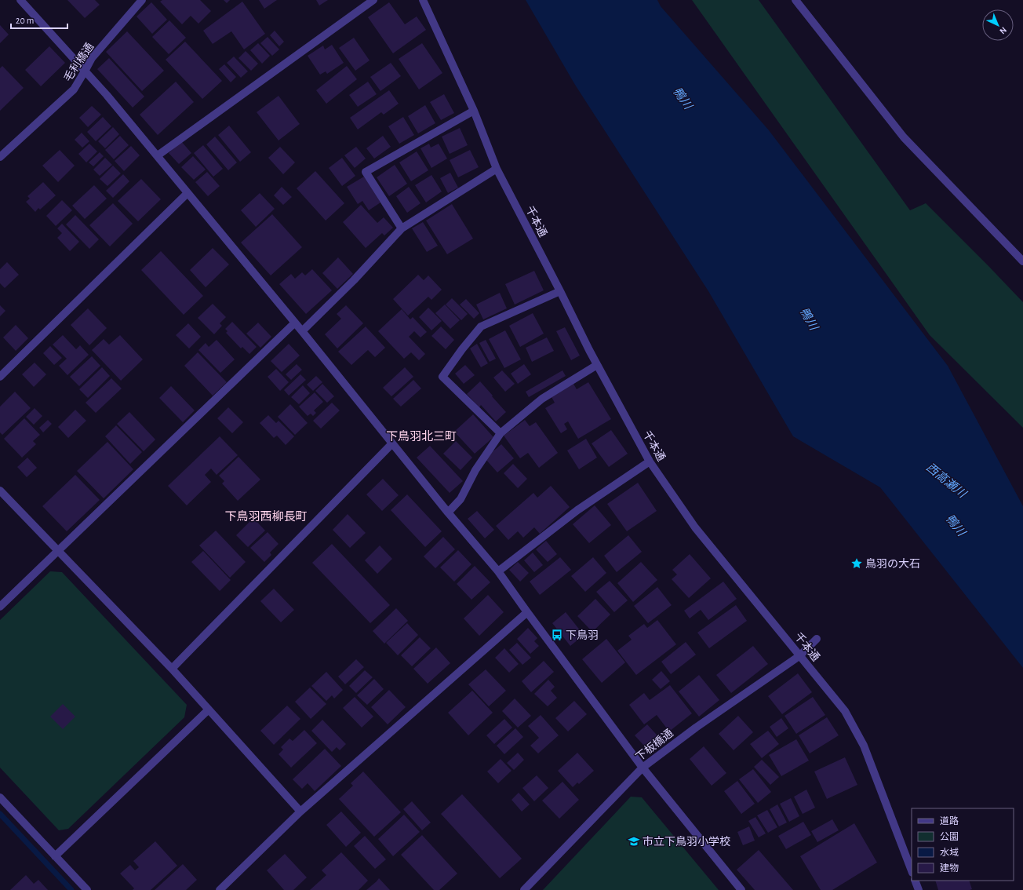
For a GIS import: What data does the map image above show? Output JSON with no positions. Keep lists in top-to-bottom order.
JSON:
{
  "streets": {
    "street": ["毛利橋通", "千本通", "下板橋通"]
  },
  "crossings": [
    ["千本通", "下板橋通"]
  ],
  "districts": ["下鳥羽北三町", "下鳥羽西柳長町"],
  "water": ["鴨川", "西高瀬川"],
  "places": {
    "place": ["鳥羽の大石"],
    "bus stop": ["下鳥羽"],
    "school or university": ["市立下鳥羽小学校"]
  },
  "legend": [
    "道路",
    "公園",
    "水域",
    "建物"
  ],
  "scale_bar": "20 m",
  "north": "bottom right"
}
